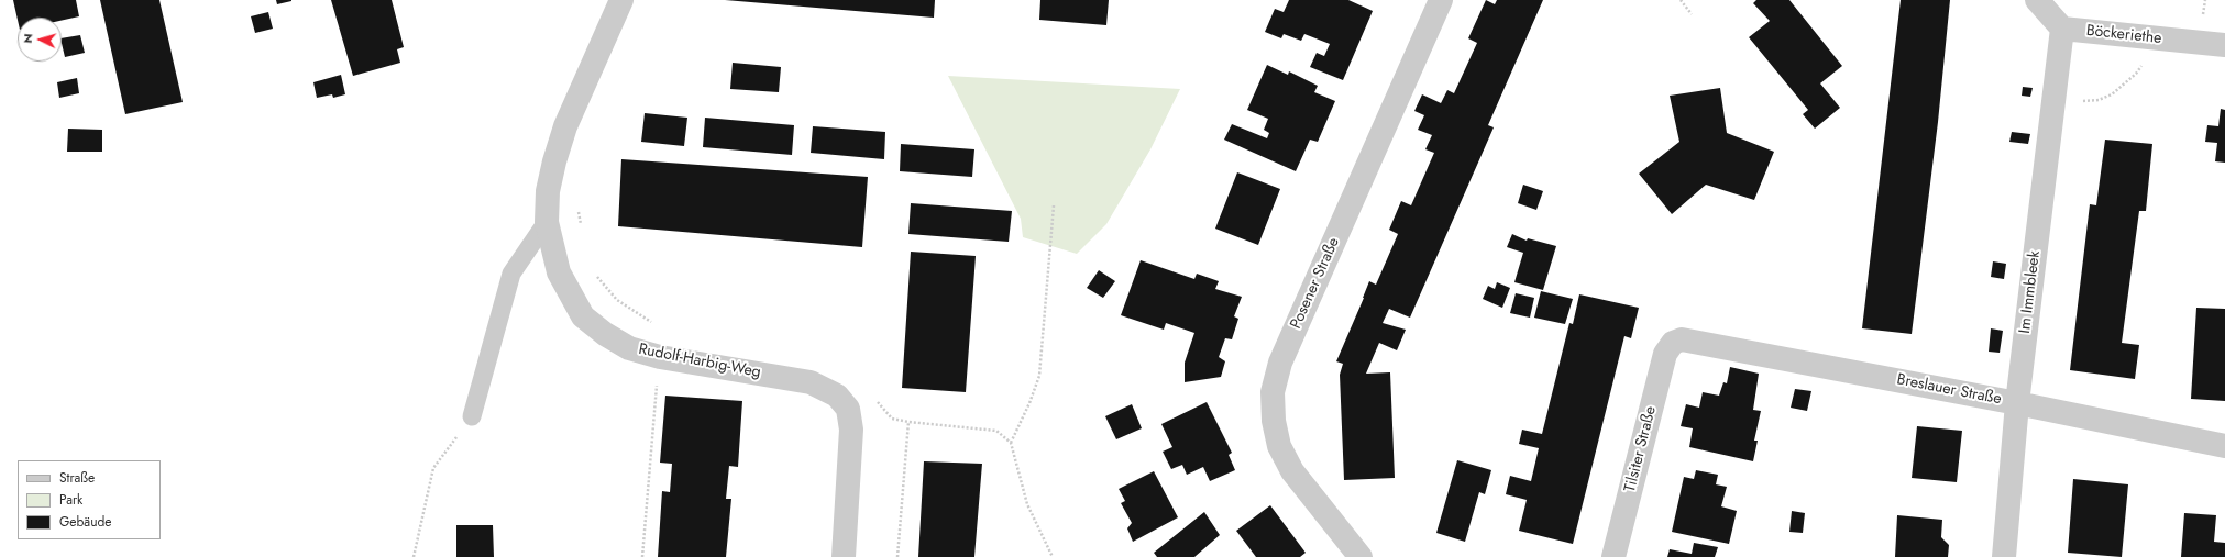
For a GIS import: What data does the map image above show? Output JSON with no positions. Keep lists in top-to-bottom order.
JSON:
{
  "streets": {
    "street": [
      "Böckeriethe",
      "Posener Straße",
      "Im Immbleek",
      "Rudolf-Harbig-Weg",
      "Breslauer Straße",
      "Tilsiter Straße"
    ]
  },
  "crossings": [
    ["Böckeriethe", "Im Immbleek"],
    ["Im Immbleek", "Breslauer Straße"],
    ["Breslauer Straße", "Tilsiter Straße"]
  ],
  "legend": ["Straße", "Park", "Gebäude"],
  "north": "left"
}
